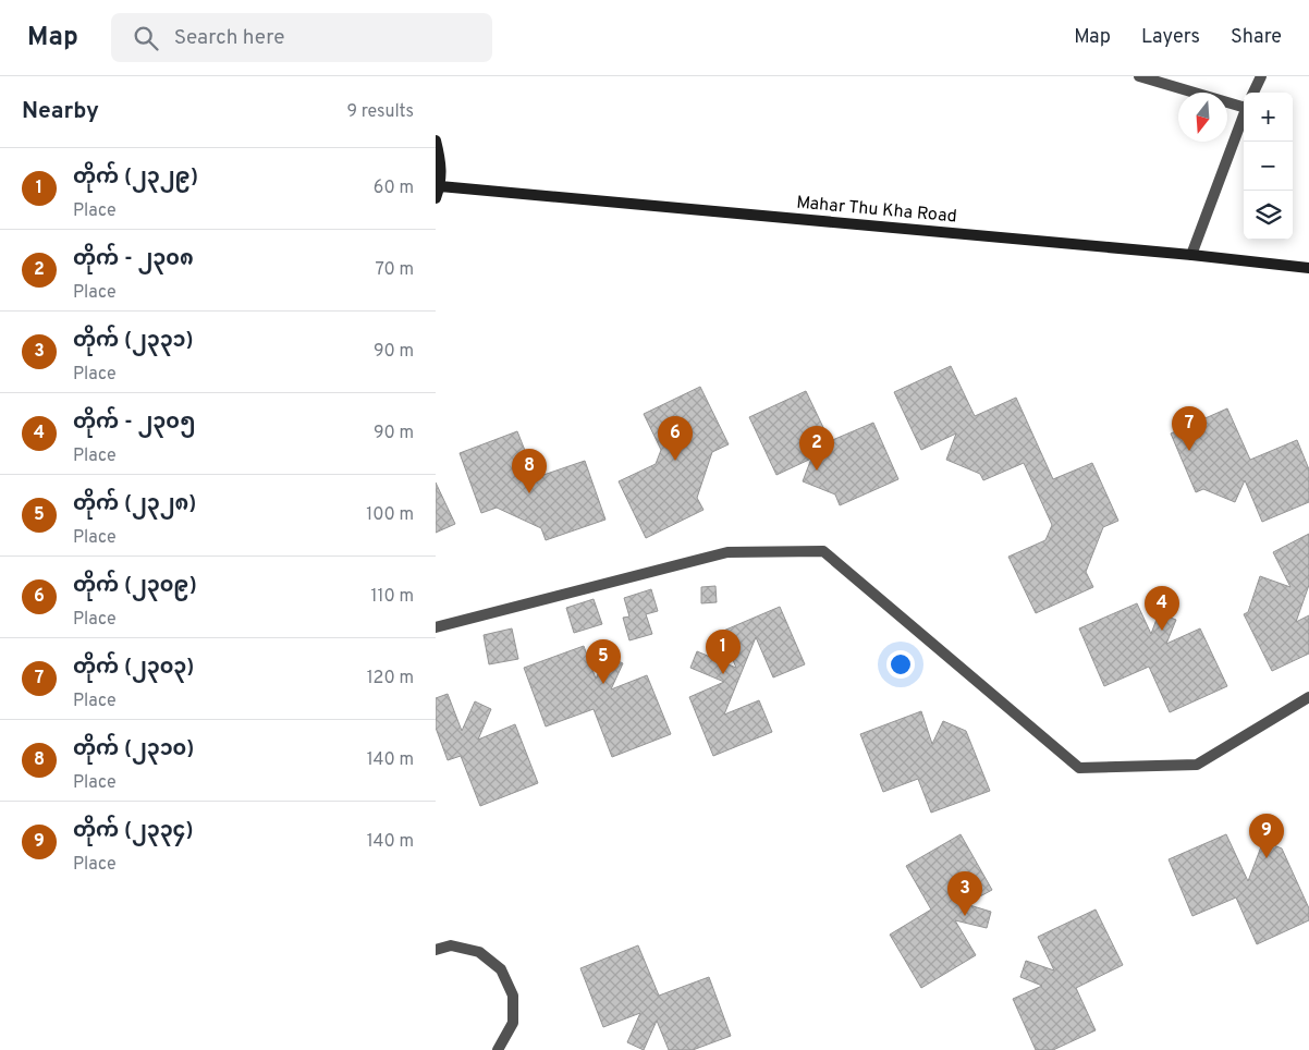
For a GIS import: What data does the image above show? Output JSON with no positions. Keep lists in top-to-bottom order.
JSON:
{
  "streets": {
    "main road": ["Mahar Thu Kha Road"]
  },
  "north": "bottom",
  "page": {
    "header": "Map",
    "search": "Search here",
    "nav": ["Map", "Layers", "Share"],
    "heading": ["Nearby", "9 results"],
    "map_buttons": ["+", "−"],
    "list": [
      {
        "mark": "1",
        "name": "တိုက် (၂၃၂၉)",
        "note": "Place",
        "value": "60 m"
      },
      {
        "mark": "2",
        "name": "တိုက် - ၂၃၀၈",
        "note": "Place",
        "value": "70 m"
      },
      {
        "mark": "3",
        "name": "တိုက် (၂၃၃၁)",
        "note": "Place",
        "value": "90 m"
      },
      {
        "mark": "4",
        "name": "တိုက် - ၂၃၀၅",
        "note": "Place",
        "value": "90 m"
      },
      {
        "mark": "5",
        "name": "တိုက် (၂၃၂၈)",
        "note": "Place",
        "value": "100 m"
      },
      {
        "mark": "6",
        "name": "တိုက် (၂၃၀၉)",
        "note": "Place",
        "value": "110 m"
      },
      {
        "mark": "7",
        "name": "တိုက် (၂၃၀၃)",
        "note": "Place",
        "value": "120 m"
      },
      {
        "mark": "8",
        "name": "တိုက် (၂၃၁၀)",
        "note": "Place",
        "value": "140 m"
      },
      {
        "mark": "9",
        "name": "တိုက် (၂၃၃၄)",
        "note": "Place",
        "value": "140 m"
      }
    ],
    "pins": [
      "7",
      "6",
      "2",
      "8",
      "4",
      "1",
      "5",
      "9",
      "3"
    ]
  }
}
